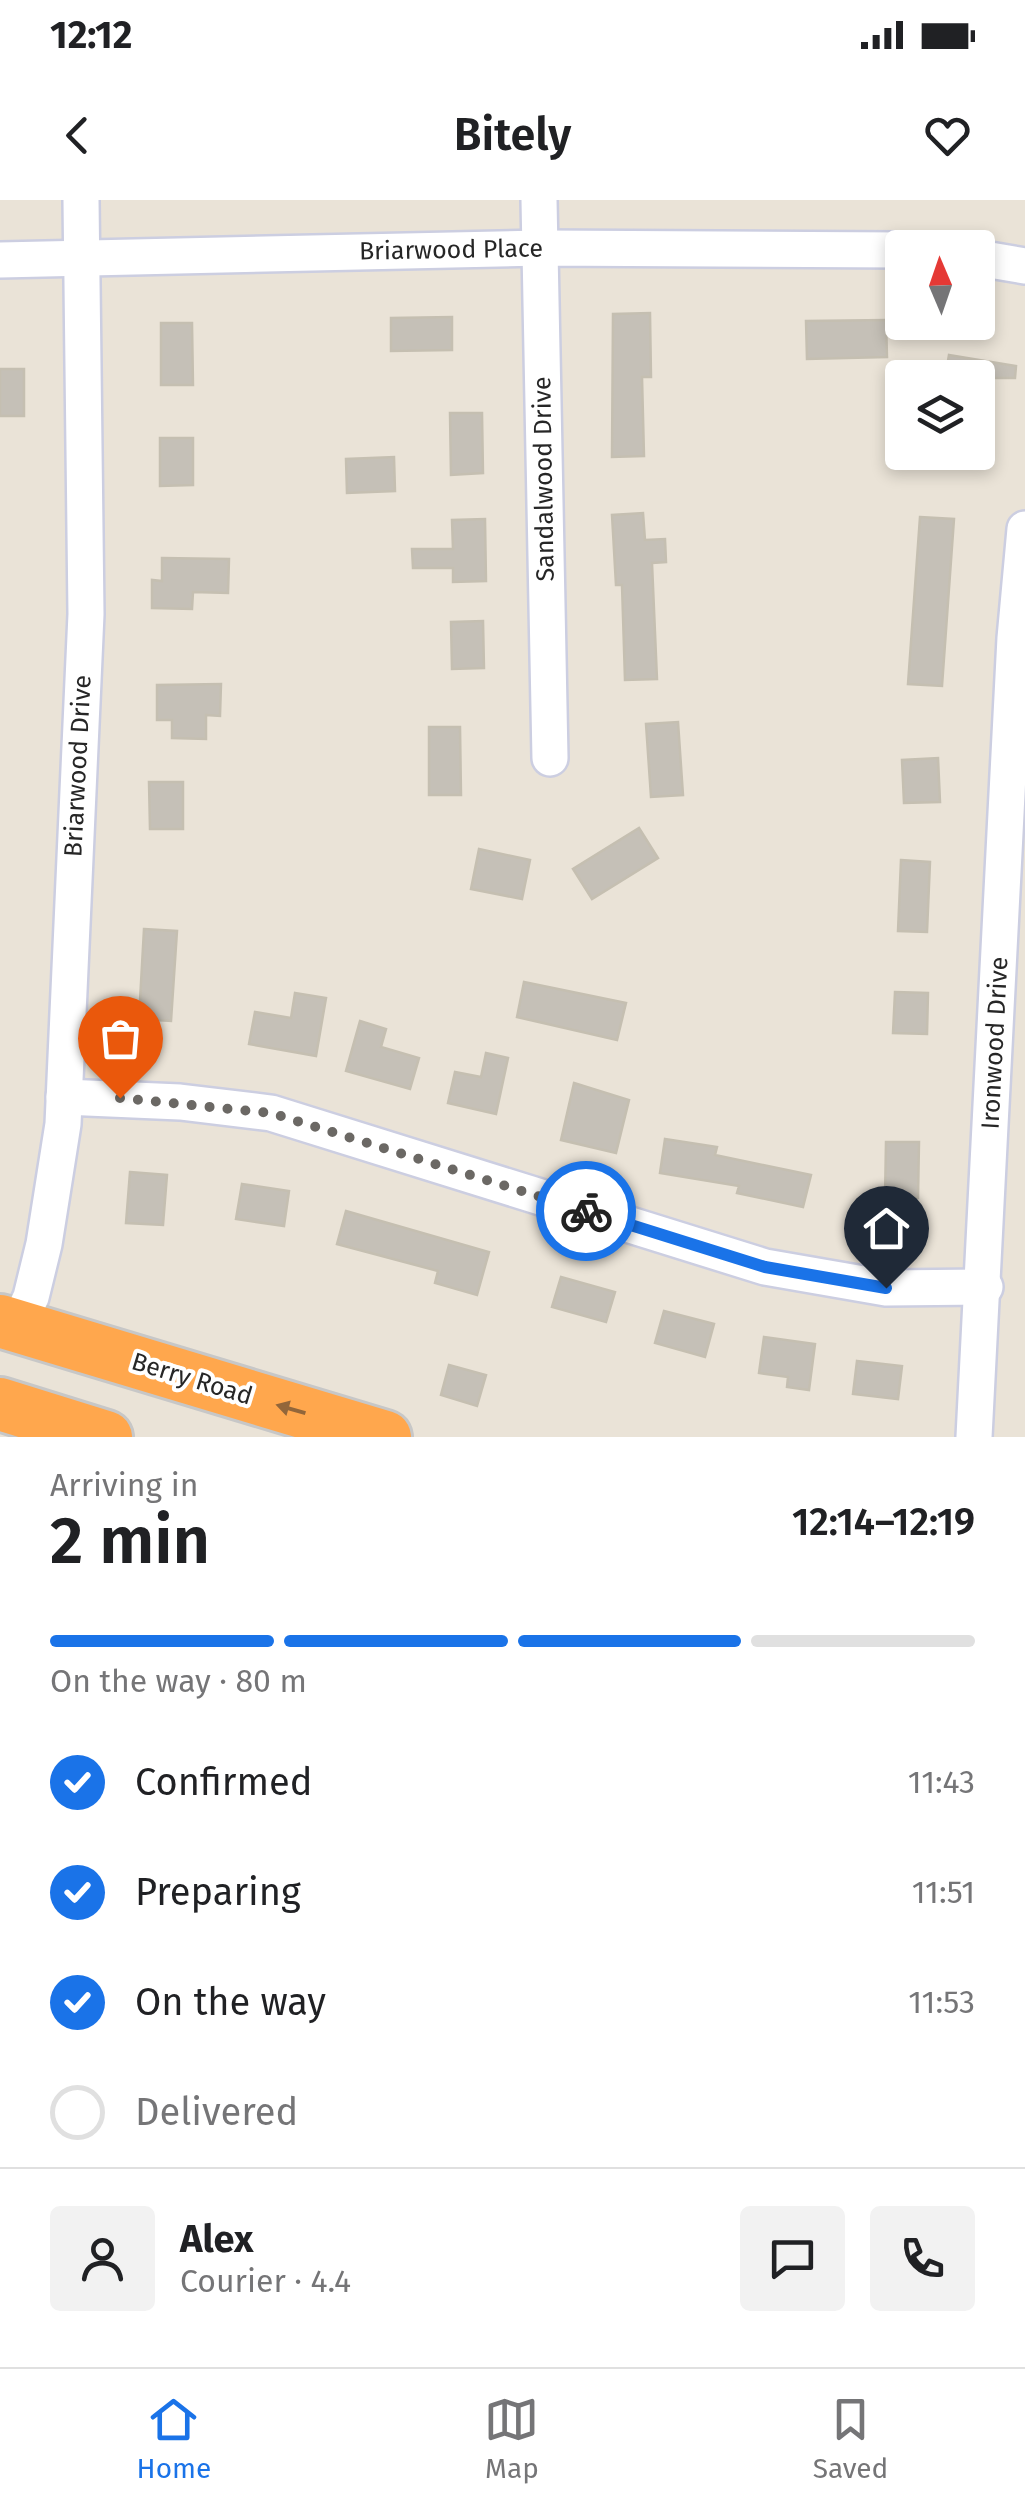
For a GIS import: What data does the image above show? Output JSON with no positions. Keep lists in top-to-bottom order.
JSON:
{
  "streets": {
    "highway": ["Berry Road"],
    "street": [
      "Briarwood Place",
      "Sandalwood Drive",
      "Briarwood Drive",
      "Ironwood Drive"
    ]
  },
  "crossings": [
    ["Briarwood Place", "Sandalwood Drive"],
    ["Briarwood Place", "Briarwood Drive"],
    ["Briarwood Drive", "Berry Road"]
  ],
  "one_way": ["Berry Road"],
  "north": "top",
  "page": {
    "status": "12:12",
    "header": "Bitely",
    "heading": ["2 min", "Arriving in", "12:14–12:19"],
    "panel": ["Alex", "Courier · 4.4"],
    "bar": "On the way · 80 m",
    "list": [
      ["Confirmed", "11:43"],
      ["Preparing", "11:51"],
      ["On the way", "11:53"],
      "Delivered"
    ],
    "tabs": ["Home", "Map", "Saved"]
  }
}
